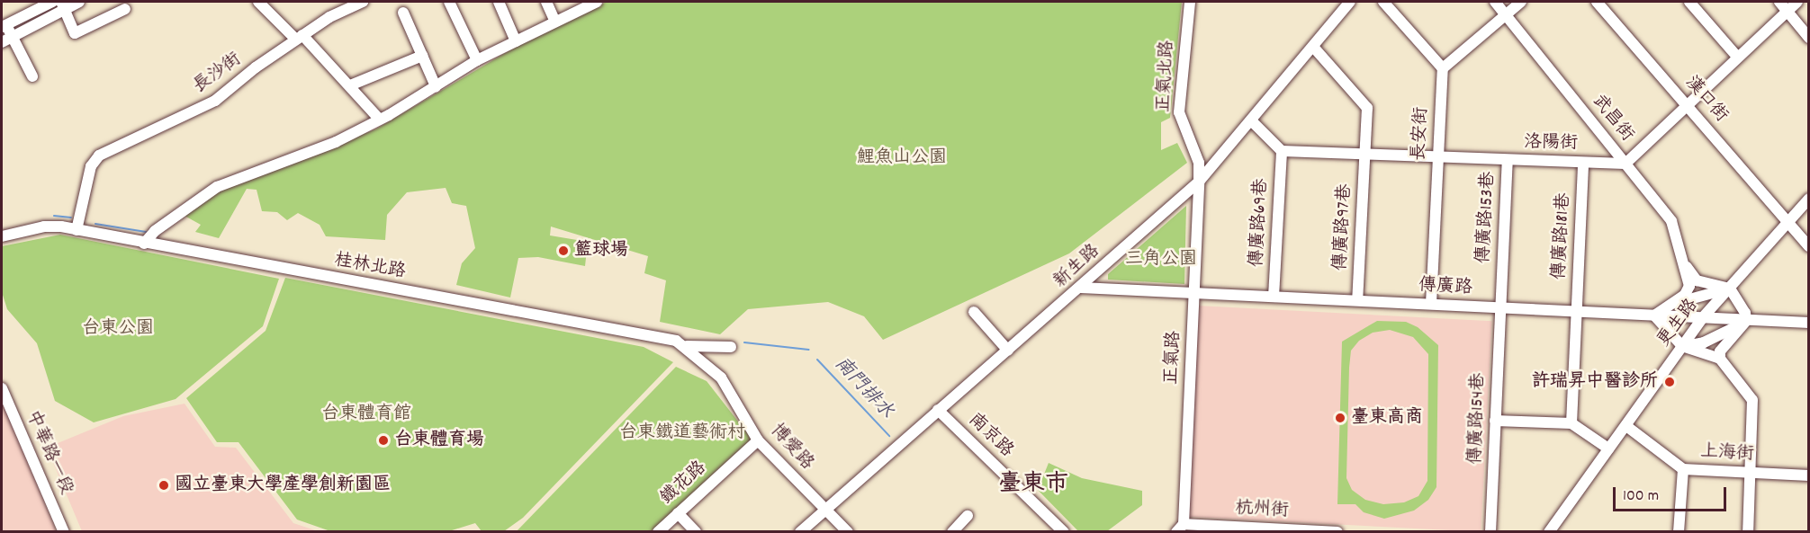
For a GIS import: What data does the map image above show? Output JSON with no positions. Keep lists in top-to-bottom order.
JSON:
{
  "streets": {
    "street": [
      "長沙街",
      "正氣北路",
      "漢口街",
      "武昌街",
      "長安街",
      "洛陽街",
      "傳廣路153巷",
      "傳廣路69巷",
      "傳廣路97巷",
      "傳廣路181巷",
      "桂林北路",
      "新生路",
      "傳廣路",
      "更生路",
      "正氣路",
      "傳廣路154巷",
      "南京路",
      "博愛路",
      "中華路一段",
      "上海街",
      "鐵花路",
      "杭州街"
    ]
  },
  "crossings": [
    ["長沙街", "桂林北路"],
    ["正氣北路", "新生路"],
    ["正氣北路", "正氣路"],
    ["漢口街", "更生路"],
    ["武昌街", "洛陽街"],
    ["武昌街", "傳廣路"],
    ["長安街", "洛陽街"],
    ["長安街", "傳廣路"],
    ["洛陽街", "傳廣路153巷"],
    ["洛陽街", "傳廣路69巷"],
    ["洛陽街", "傳廣路97巷"],
    ["洛陽街", "傳廣路181巷"],
    ["傳廣路153巷", "傳廣路"],
    ["傳廣路153巷", "傳廣路154巷"],
    ["傳廣路69巷", "傳廣路"],
    ["傳廣路97巷", "新生路"],
    ["傳廣路97巷", "傳廣路"],
    ["傳廣路181巷", "傳廣路"],
    ["桂林北路", "博愛路"],
    ["新生路", "傳廣路"],
    ["新生路", "正氣路"],
    ["新生路", "南京路"],
    ["新生路", "博愛路"],
    ["傳廣路", "更生路"],
    ["傳廣路", "正氣路"],
    ["傳廣路", "傳廣路154巷"],
    ["更生路", "上海街"],
    ["正氣路", "杭州街"],
    ["博愛路", "鐵花路"]
  ],
  "districts": ["臺東市"],
  "water": ["南門排水"],
  "parks": [
    "鯉魚山公園",
    "三角公園",
    "台東公園",
    "台東體育館",
    "台東鐵道藝術村"
  ],
  "places": [
    "籃球場",
    "許瑞昇中醫診所",
    "臺東高商",
    "台東體育場",
    "國立臺東大學產學創新園區"
  ],
  "scale_bar": "100 m"
}
